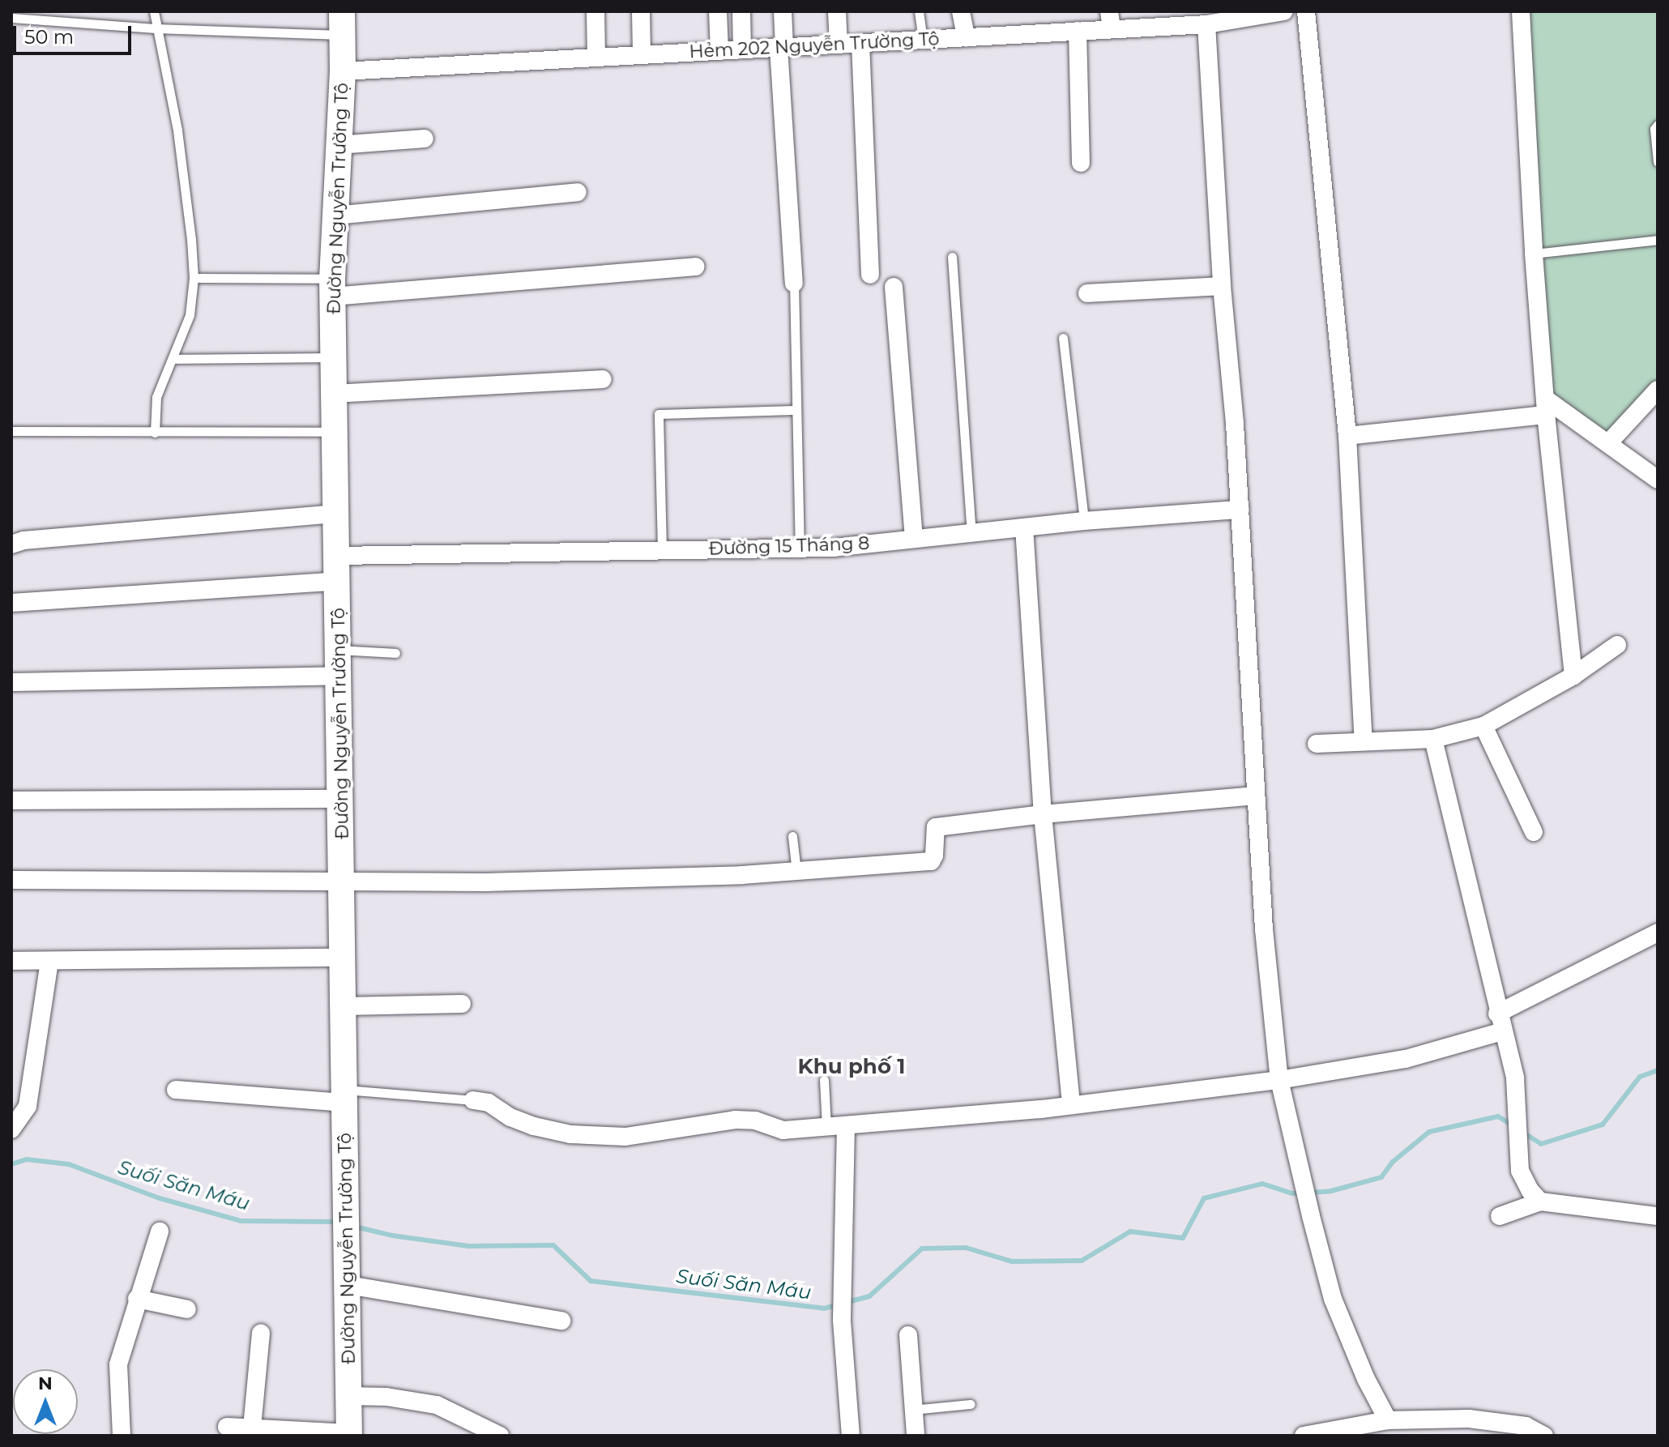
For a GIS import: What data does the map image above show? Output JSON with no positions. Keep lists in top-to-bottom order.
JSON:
{
  "streets": {
    "main road": ["Đường Nguyễn Trường Tộ"],
    "street": ["Hẻm 202 Nguyễn Trường Tộ", "Đường 15 Tháng 8"]
  },
  "crossings": [
    ["Hẻm 202 Nguyễn Trường Tộ", "Đường Nguyễn Trường Tộ"],
    ["Đường Nguyễn Trường Tộ", "Đường 15 Tháng 8"]
  ],
  "districts": ["Khu phố 1"],
  "water": ["Suối Săn Máu"],
  "scale_bar": "50 m",
  "north": "top"
}
